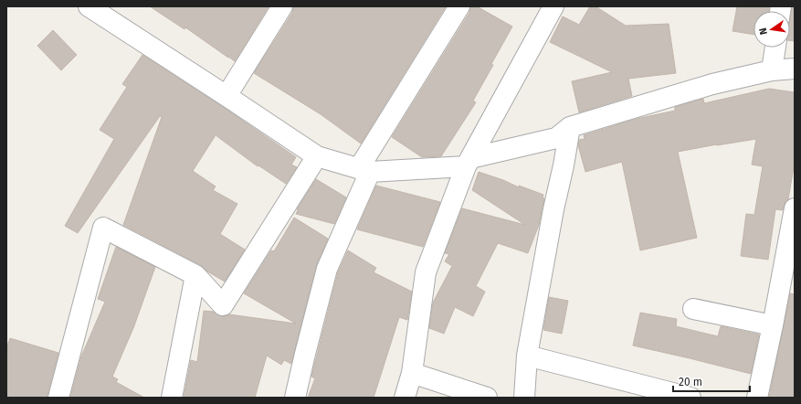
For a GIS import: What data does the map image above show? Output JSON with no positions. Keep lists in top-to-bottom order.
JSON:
{
  "scale_bar": "20 m",
  "north": "left"
}
